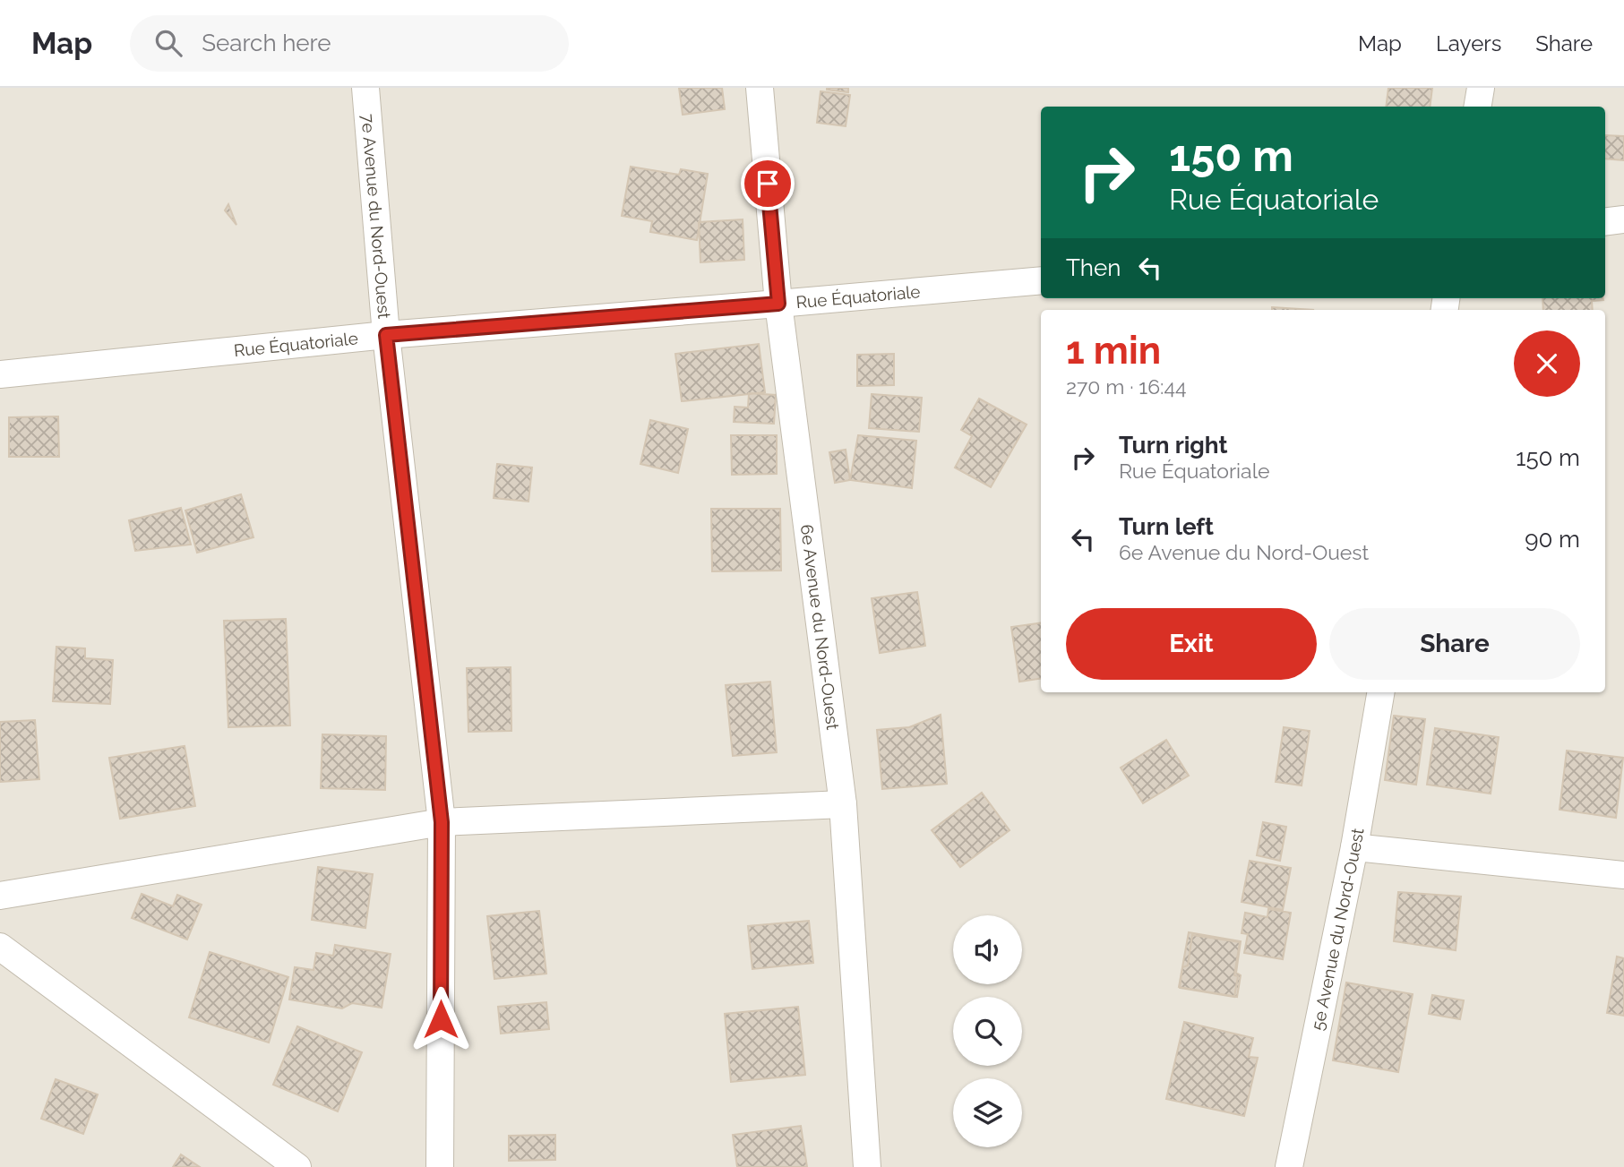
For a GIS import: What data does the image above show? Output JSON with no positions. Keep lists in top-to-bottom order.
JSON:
{
  "streets": {
    "street": [
      "7e Avenue du Nord-Ouest",
      "Rue Équatoriale",
      "6e Avenue du Nord-Ouest",
      "5e Avenue du Nord-Ouest"
    ]
  },
  "crossings": [
    ["7e Avenue du Nord-Ouest", "Rue Équatoriale"],
    ["Rue Équatoriale", "6e Avenue du Nord-Ouest"]
  ],
  "page": {
    "header": "Map",
    "search": "Search here",
    "nav": ["Map", "Layers", "Share"],
    "turn": ["150 m", "Rue Équatoriale"],
    "then": "Then",
    "heading": ["1 min", "270 m · 16:44"],
    "list": [
      {
        "name": "Turn right",
        "note": "Rue Équatoriale",
        "value": "150 m"
      },
      {
        "name": "Turn left",
        "note": "6e Avenue du Nord-Ouest",
        "value": "90 m"
      }
    ],
    "buttons": ["Exit", "Share"]
  }
}
